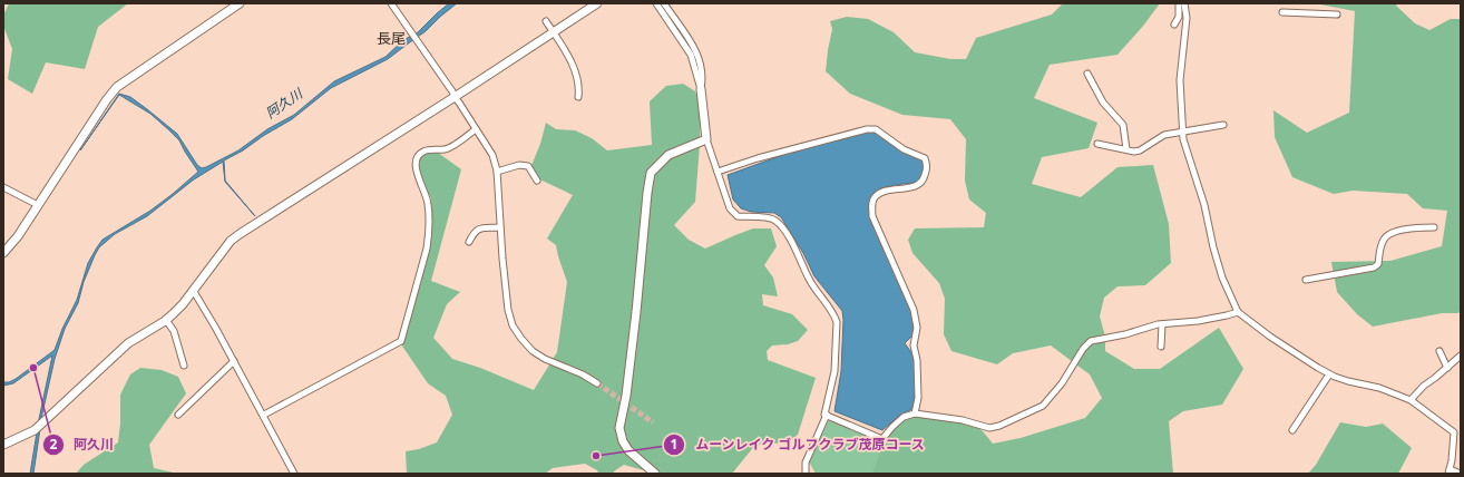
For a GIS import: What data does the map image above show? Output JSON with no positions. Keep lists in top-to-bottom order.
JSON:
{
  "districts": ["長尾"],
  "water": ["阿久川"],
  "places": ["阿久川", "ムーンレイク ゴルフクラブ茂原コース"]
}
